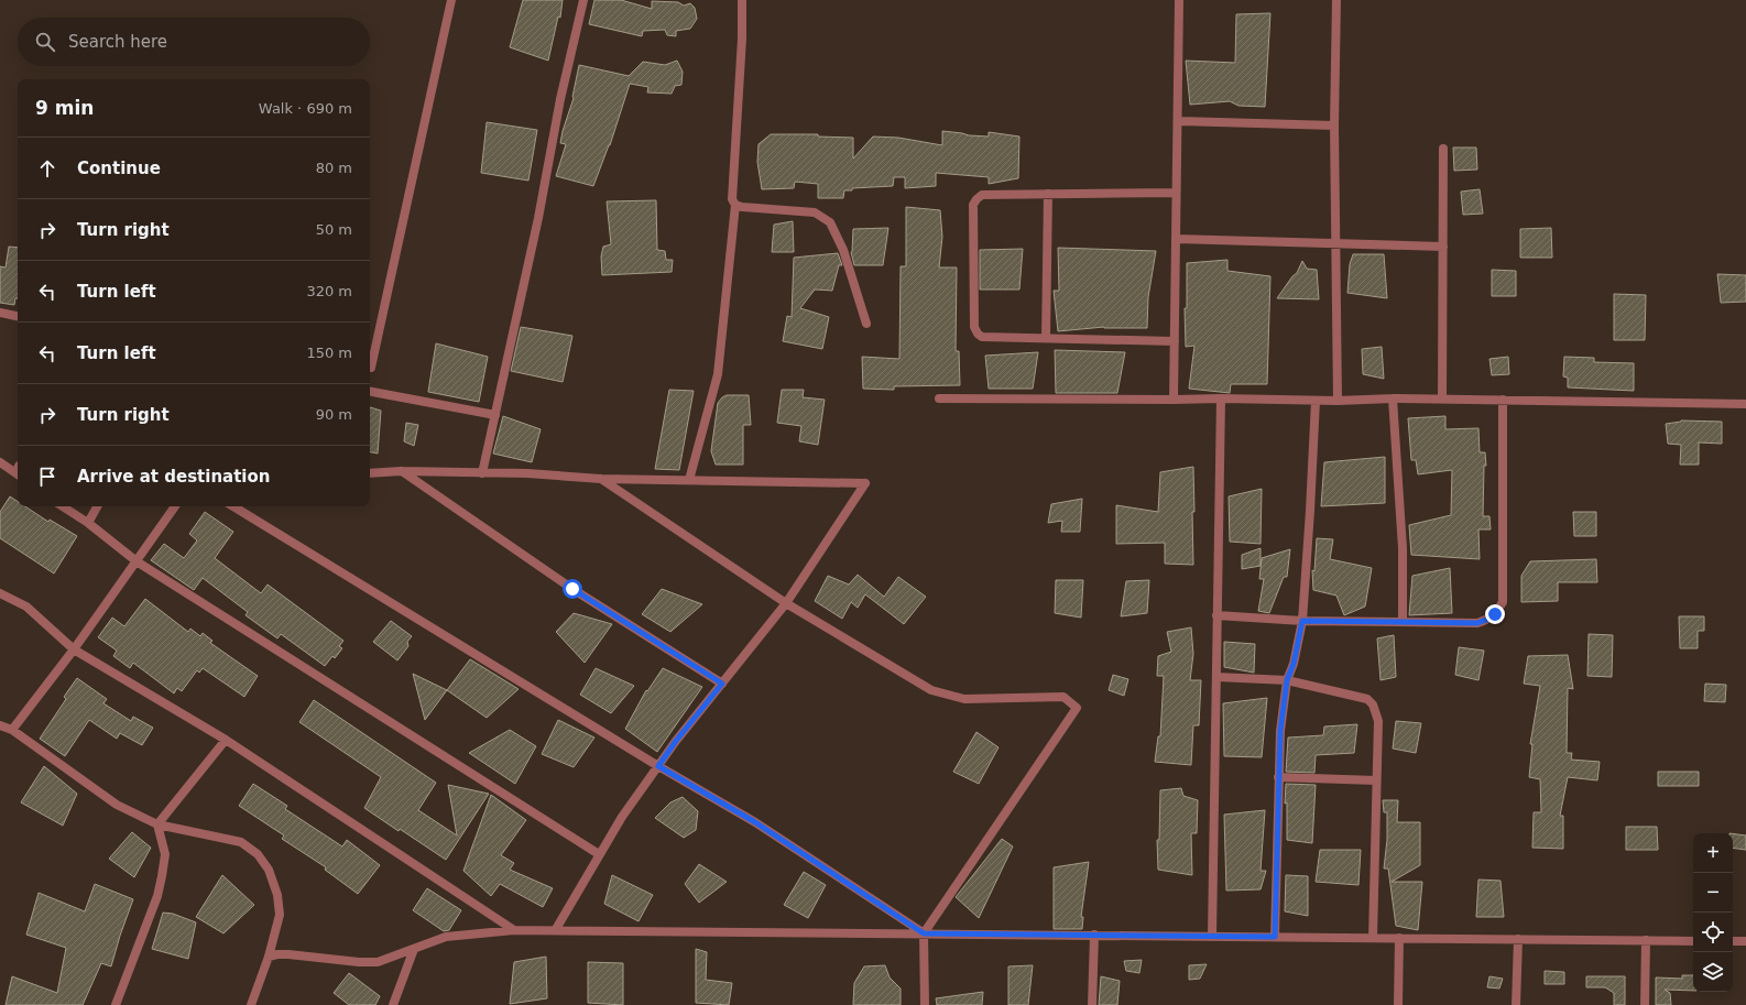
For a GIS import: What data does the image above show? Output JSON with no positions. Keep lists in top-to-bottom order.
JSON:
{
  "page": {
    "search": "Search here",
    "heading": ["9 min", "Walk · 690 m"],
    "list": [
      ["Continue", "80 m"],
      ["Turn right", "50 m"],
      ["Turn left", "320 m"],
      ["Turn left", "150 m"],
      ["Turn right", "90 m"],
      "Arrive at destination"
    ],
    "map_buttons": ["+", "−"]
  }
}
